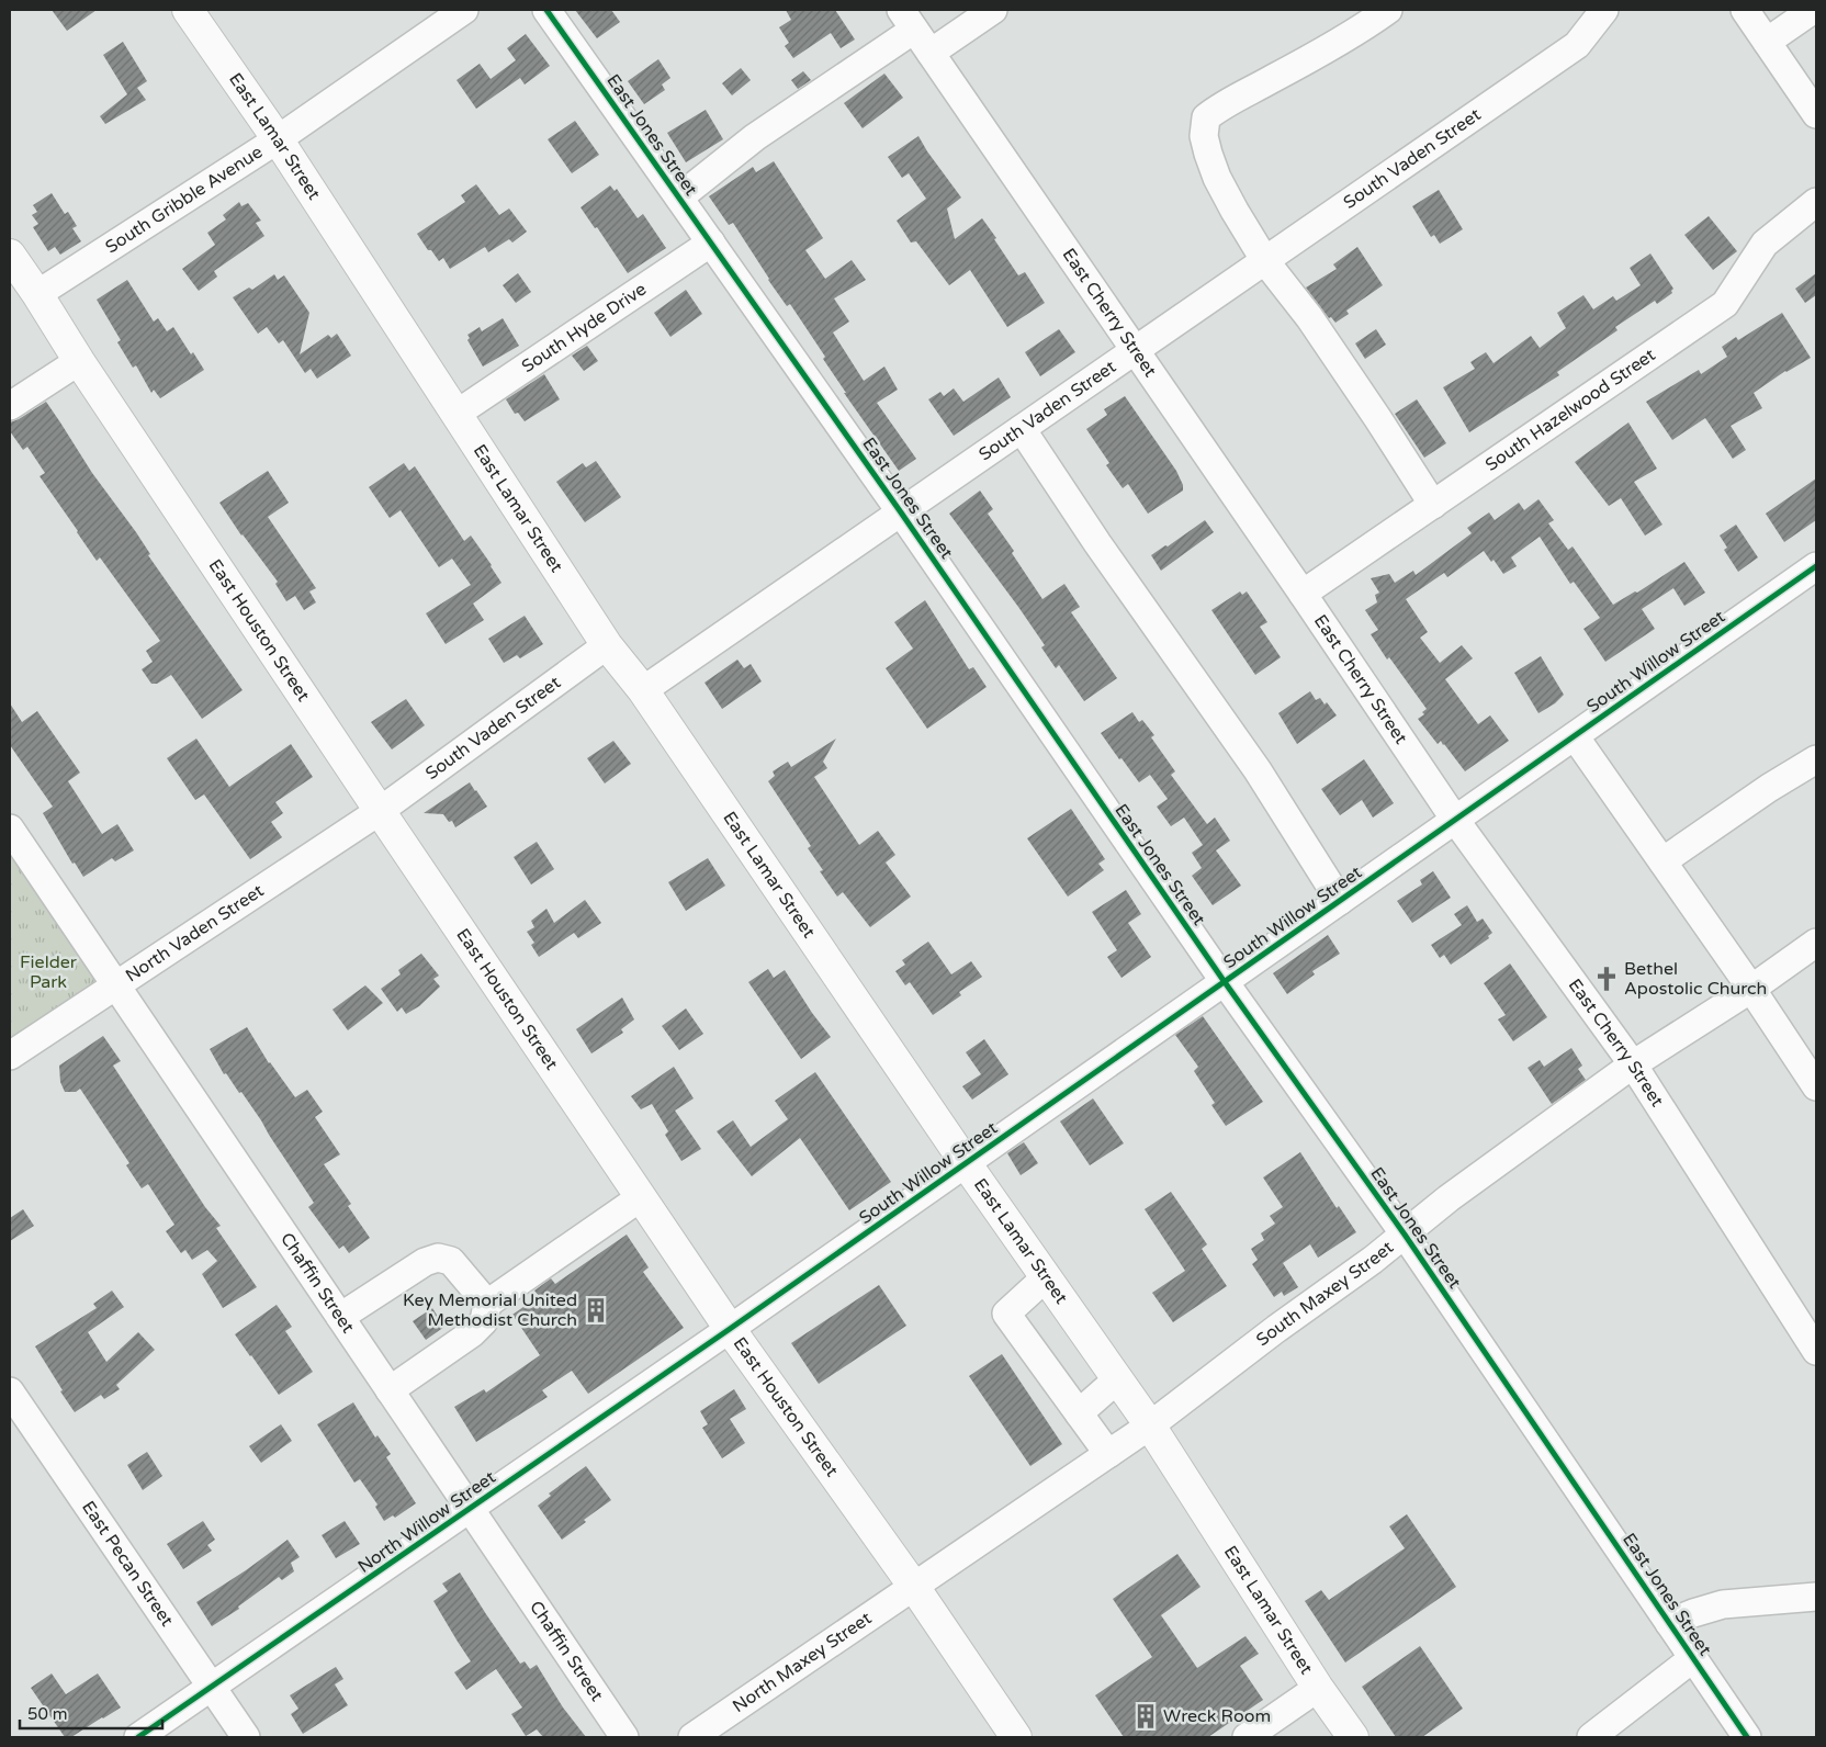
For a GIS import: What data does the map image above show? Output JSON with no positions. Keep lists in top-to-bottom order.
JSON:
{
  "streets": {
    "main road": ["East Lamar Street", "East Houston Street"],
    "street": [
      "East Jones Street",
      "South Vaden Street",
      "South Gribble Avenue",
      "East Cherry Street",
      "South Hyde Drive",
      "South Hazelwood Street",
      "South Willow Street",
      "North Vaden Street",
      "Chaffin Street",
      "South Maxey Street",
      "North Willow Street",
      "East Pecan Street",
      "North Maxey Street"
    ]
  },
  "crossings": [
    ["East Jones Street", "South Vaden Street"],
    ["East Jones Street", "South Hyde Drive"],
    ["East Jones Street", "South Willow Street"],
    ["East Jones Street", "South Maxey Street"],
    ["East Lamar Street", "South Vaden Street"],
    ["East Lamar Street", "South Gribble Avenue"],
    ["East Lamar Street", "South Hyde Drive"],
    ["East Lamar Street", "South Willow Street"],
    ["East Lamar Street", "South Maxey Street"],
    ["South Vaden Street", "East Cherry Street"],
    ["South Vaden Street", "East Houston Street"],
    ["South Vaden Street", "North Vaden Street"],
    ["South Gribble Avenue", "East Houston Street"],
    ["East Cherry Street", "South Hazelwood Street"],
    ["East Cherry Street", "South Willow Street"],
    ["East Cherry Street", "South Maxey Street"],
    ["East Houston Street", "South Willow Street"],
    ["East Houston Street", "North Vaden Street"],
    ["East Houston Street", "South Maxey Street"],
    ["East Houston Street", "North Willow Street"],
    ["East Houston Street", "North Maxey Street"],
    ["South Willow Street", "North Willow Street"],
    ["North Vaden Street", "Chaffin Street"],
    ["Chaffin Street", "North Willow Street"],
    ["South Maxey Street", "North Maxey Street"],
    ["North Willow Street", "East Pecan Street"]
  ],
  "parks": ["Fielder Park"],
  "places": {
    "church": ["Bethel Apostolic Church"],
    "building": ["Key Memorial United Methodist Church", "Wreck Room"]
  },
  "scale_bar": "50 m"
}
